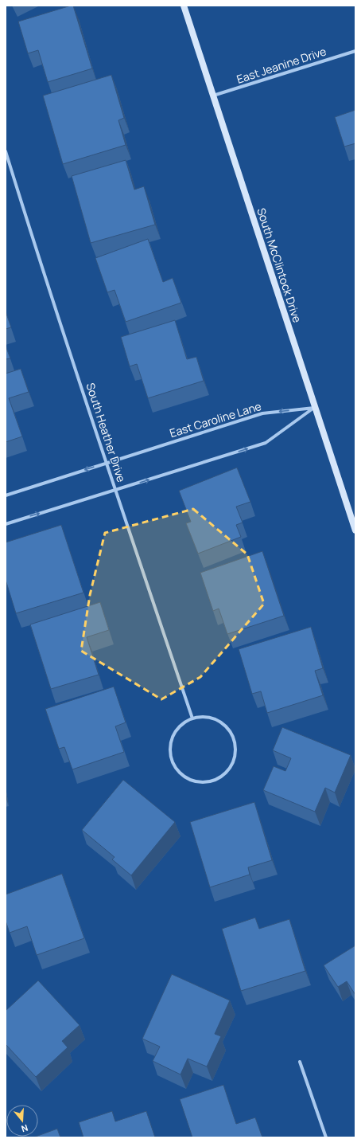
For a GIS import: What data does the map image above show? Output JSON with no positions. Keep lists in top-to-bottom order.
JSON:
{
  "streets": {
    "main road": ["South McClintock Drive"],
    "street": ["East Jeanine Drive", "East Caroline Lane", "South Heather Drive"]
  },
  "crossings": [
    ["East Jeanine Drive", "South McClintock Drive"],
    ["South McClintock Drive", "East Caroline Lane"],
    ["East Caroline Lane", "South Heather Drive"]
  ],
  "north": "bottom"
}
